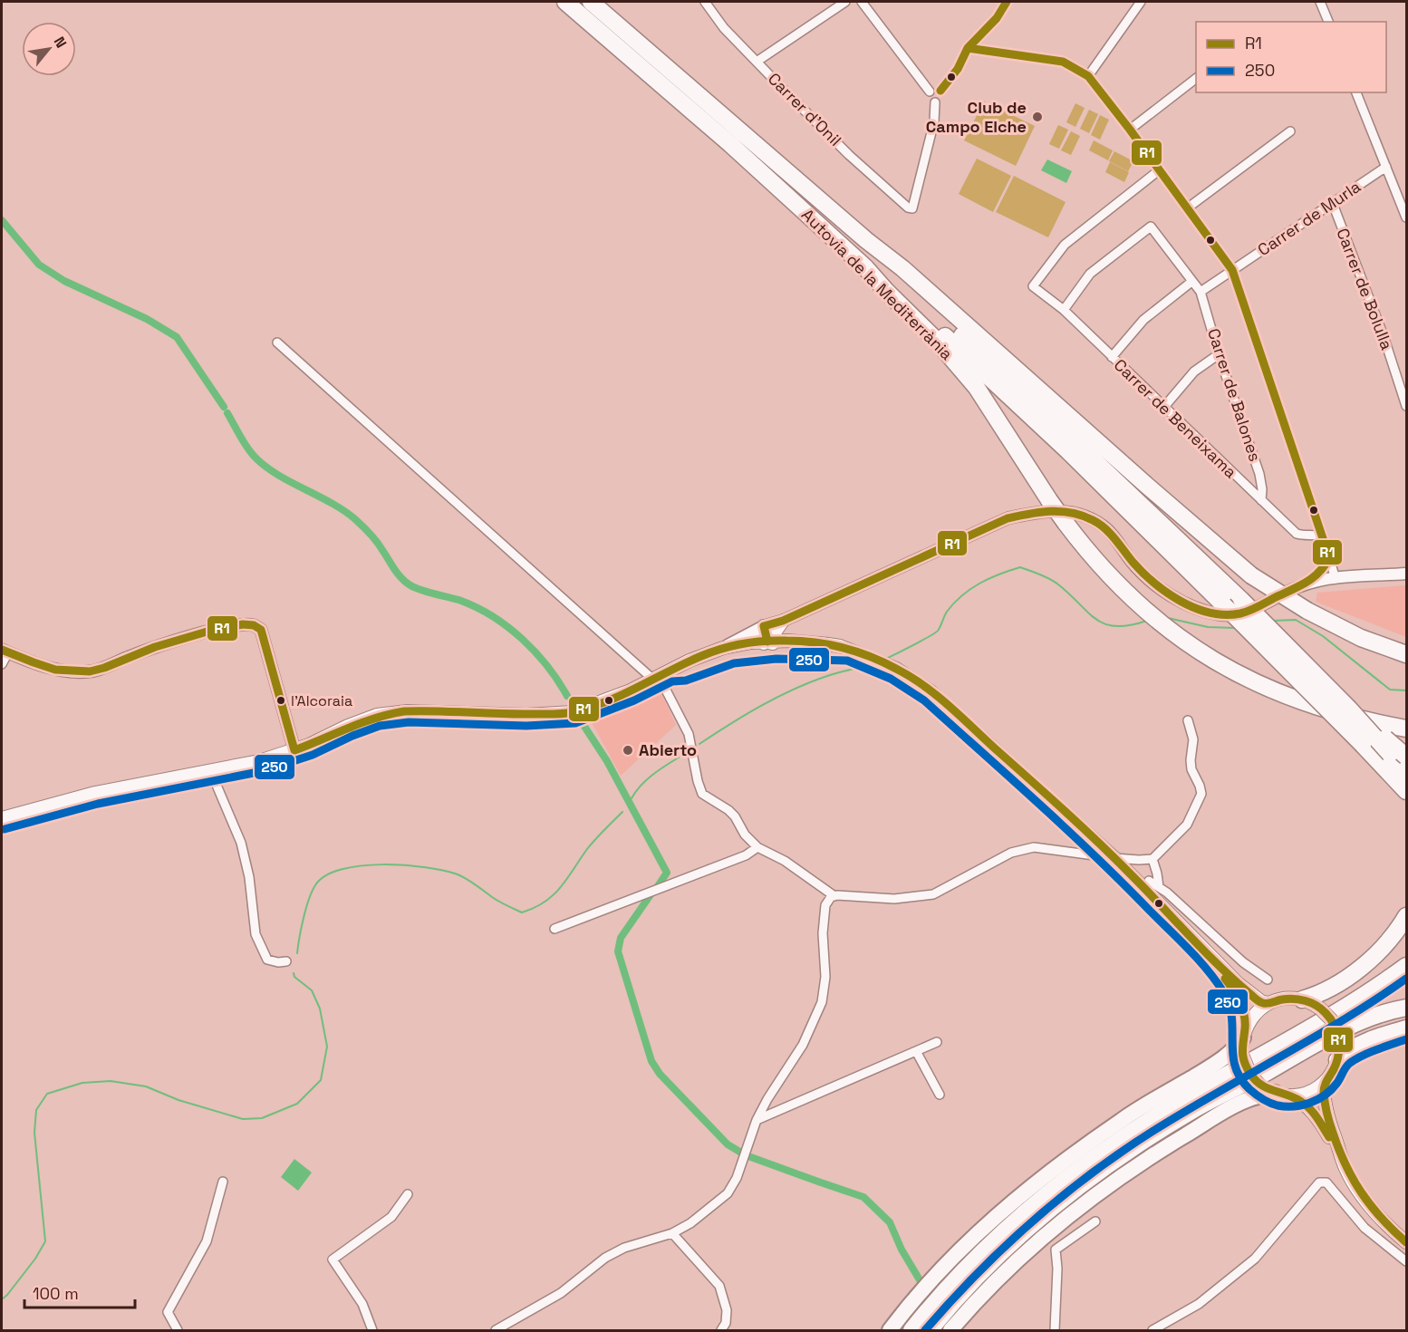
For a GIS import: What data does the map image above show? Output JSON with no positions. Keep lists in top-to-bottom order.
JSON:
{
  "streets": {
    "highway": ["Autovia de la Mediterrània"],
    "street": [
      "Carrer d'Onil",
      "Carrer de Murla",
      "Carrer de Bolulla",
      "Carrer de Balones",
      "Carrer de Beneixama"
    ]
  },
  "crossings": [
    ["Carrer de Murla", "Carrer de Bolulla"],
    ["Carrer de Balones", "Carrer de Beneixama"]
  ],
  "places": ["Club de Campo Elche", "l'Alcoraia", "Abierto"],
  "lines": ["transit line R1", "transit line 250"],
  "legend": ["R1", "250"],
  "scale_bar": "100 m",
  "north": "top right"
}
